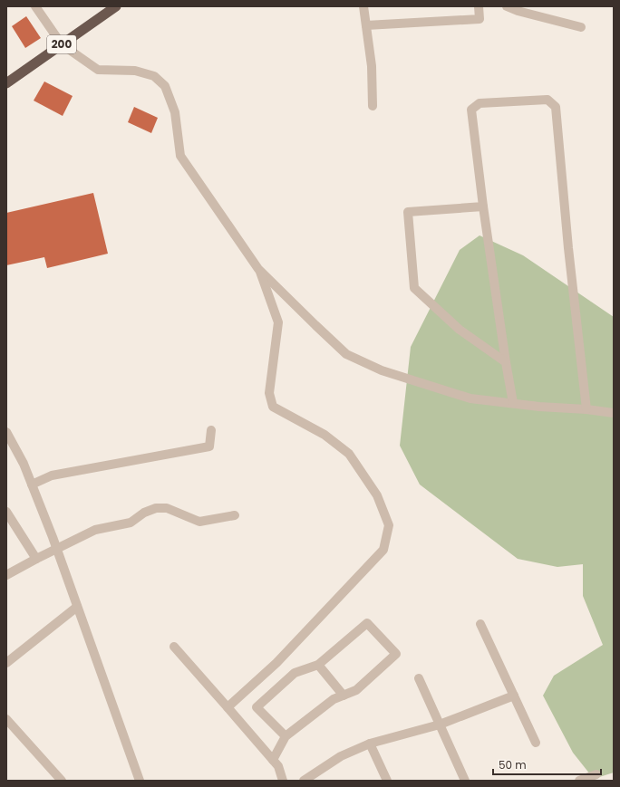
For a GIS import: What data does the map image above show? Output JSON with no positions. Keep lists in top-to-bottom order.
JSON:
{
  "streets": {
    "highway": ["200"]
  },
  "scale_bar": "50 m"
}
